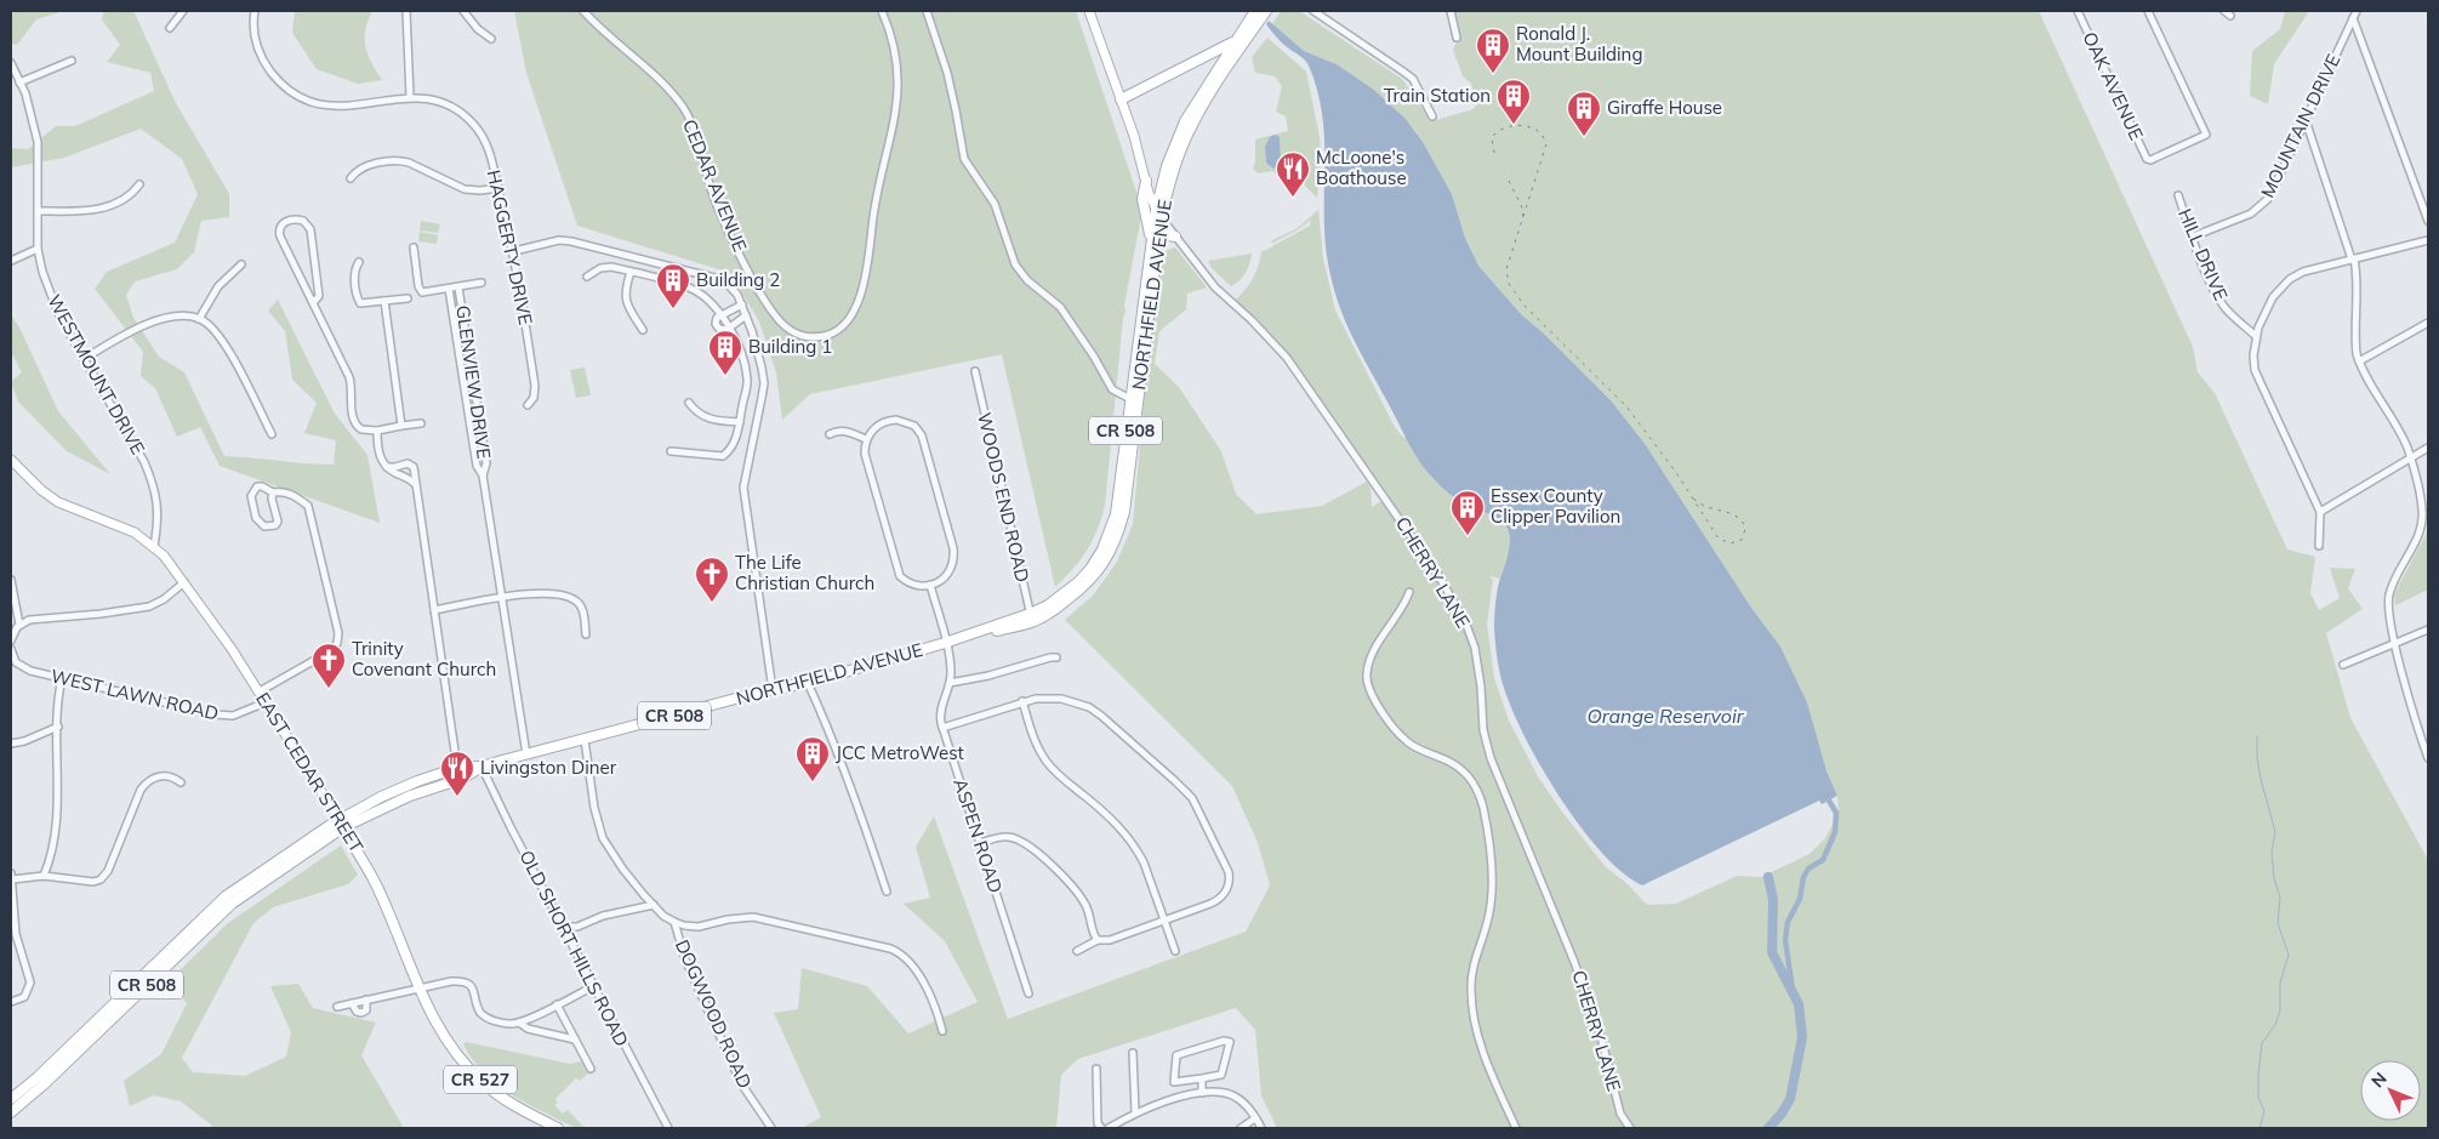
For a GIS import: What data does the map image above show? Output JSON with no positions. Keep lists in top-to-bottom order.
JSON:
{
  "streets": {
    "main road": [
      "NORTHFIELD AVENUE",
      "CR 508",
      "EAST CEDAR STREET",
      "CR 527"
    ],
    "street": [
      "OAK AVENUE",
      "MOUNTAIN DRIVE",
      "CEDAR AVENUE",
      "HAGGERTY DRIVE",
      "HILL DRIVE",
      "WESTMOUNT DRIVE",
      "GLENVIEW DRIVE",
      "WOODS END ROAD",
      "CHERRY LANE",
      "WEST LAWN ROAD",
      "ASPEN ROAD",
      "OLD SHORT HILLS ROAD",
      "DOGWOOD ROAD"
    ]
  },
  "crossings": [
    ["MOUNTAIN DRIVE", "HILL DRIVE"],
    ["NORTHFIELD AVENUE", "GLENVIEW DRIVE"],
    ["NORTHFIELD AVENUE", "CR 508"],
    ["NORTHFIELD AVENUE", "WOODS END ROAD"],
    ["NORTHFIELD AVENUE", "CHERRY LANE"],
    ["NORTHFIELD AVENUE", "ASPEN ROAD"],
    ["NORTHFIELD AVENUE", "OLD SHORT HILLS ROAD"],
    ["NORTHFIELD AVENUE", "DOGWOOD ROAD"],
    ["WESTMOUNT DRIVE", "EAST CEDAR STREET"],
    ["CR 508", "EAST CEDAR STREET"],
    ["CR 508", "OLD SHORT HILLS ROAD"],
    ["WEST LAWN ROAD", "EAST CEDAR STREET"]
  ],
  "water": ["Orange Reservoir"],
  "places": {
    "building": [
      "Ronald J. Mount Building",
      "Train Station",
      "Giraffe House",
      "Building 2",
      "Building 1",
      "Essex County Clipper Pavilion",
      "JCC MetroWest"
    ],
    "restaurant": ["McLoone's Boathouse", "Livingston Diner"],
    "church": ["The Life Christian Church", "Trinity Covenant Church"]
  },
  "north": "top left"
}
